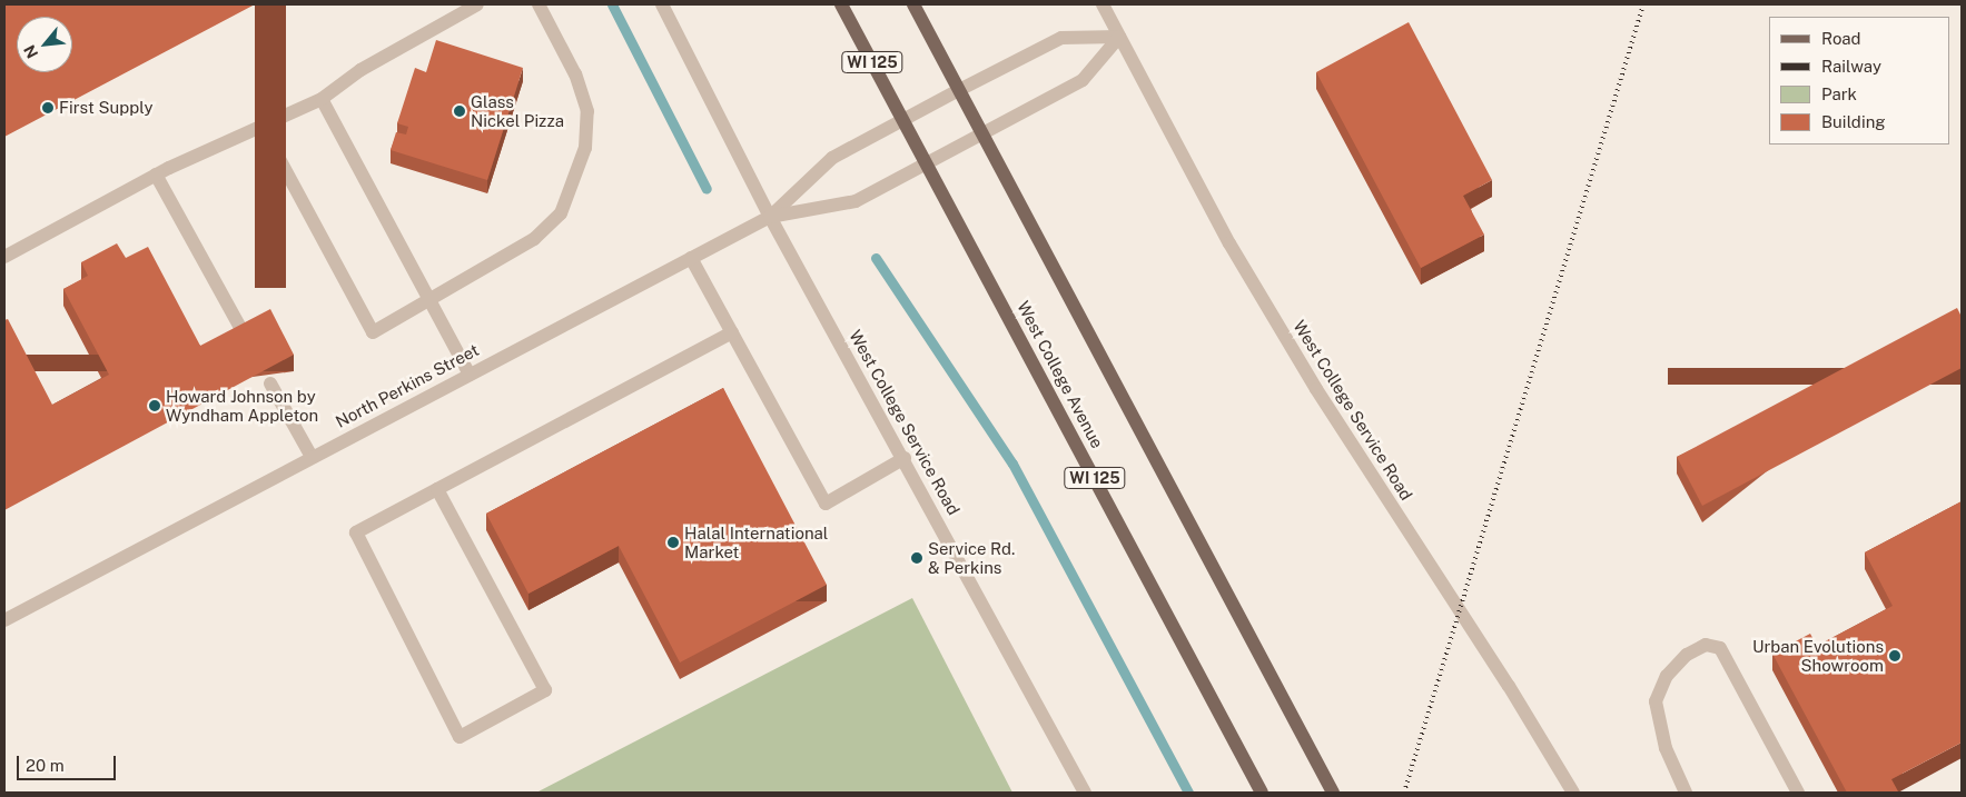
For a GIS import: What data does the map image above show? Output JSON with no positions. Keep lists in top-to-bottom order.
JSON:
{
  "streets": {
    "main road": ["WI 125", "West College Avenue"],
    "street": ["North Perkins Street", "West College Service Road"]
  },
  "crossings": [
    ["North Perkins Street", "West College Service Road"]
  ],
  "places": [
    "First Supply",
    "Glass Nickel Pizza",
    "Howard Johnson by Wyndham Appleton",
    "Halal International Market",
    "Service Rd. & Perkins",
    "Urban Evolutions Showroom"
  ],
  "legend": [
    "Road",
    "Railway",
    "Park",
    "Building"
  ],
  "scale_bar": "20 m",
  "north": "bottom left"
}
